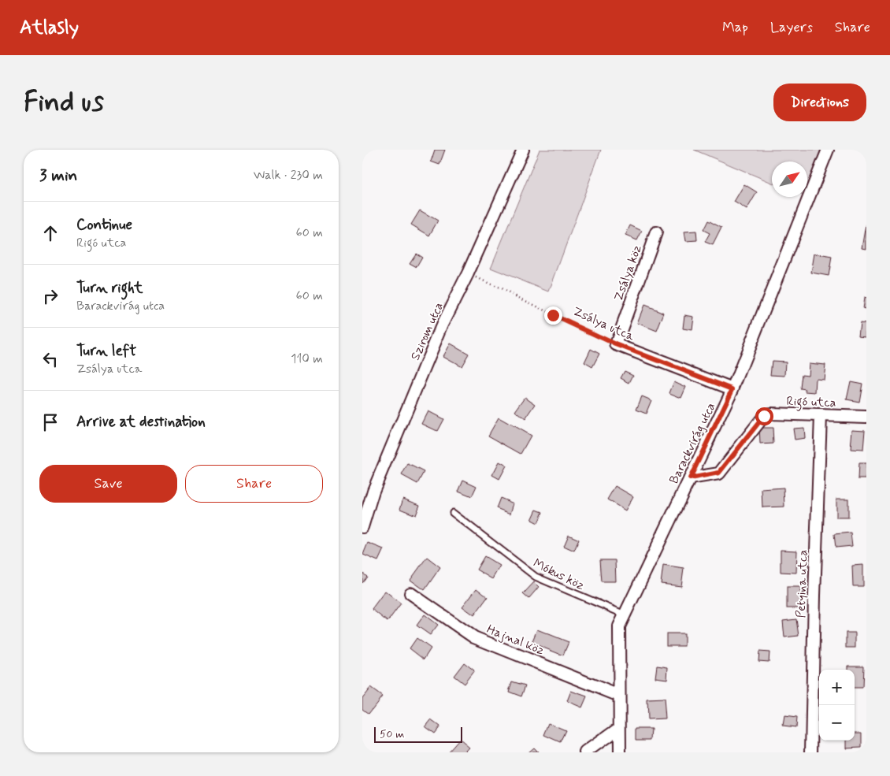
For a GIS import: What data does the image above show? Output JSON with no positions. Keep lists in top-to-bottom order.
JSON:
{
  "streets": {
    "street": [
      "Zsálya köz",
      "Zsálya utca",
      "Szirom utca",
      "Rigó utca",
      "Barackvirág utca",
      "Petyina utca",
      "Hajnal köz"
    ],
    "lane": ["Mókus köz"]
  },
  "crossings": [
    ["Zsálya köz", "Zsálya utca"],
    ["Zsálya utca", "Szirom utca"],
    ["Zsálya utca", "Barackvirág utca"],
    ["Rigó utca", "Barackvirág utca"],
    ["Rigó utca", "Petyina utca"],
    ["Barackvirág utca", "Mókus köz"],
    ["Barackvirág utca", "Hajnal köz"]
  ],
  "scale_bar": "50 m",
  "north": "top right",
  "page": {
    "header": "Atlasly",
    "nav": ["Map", "Layers", "Share"],
    "buttons": [
      "Directions",
      ["Save", "Share"]
    ],
    "title": "Find us",
    "heading": ["3 min", "Walk · 230 m"],
    "list": [
      ["Continue", "Rigó utca", "60 m"],
      ["Turn right", "Barackvirág utca", "60 m"],
      ["Turn left", "Zsálya utca", "110 m"],
      "Arrive at destination"
    ],
    "map_buttons": ["+", "−"],
    "scale": "50 m"
  }
}
